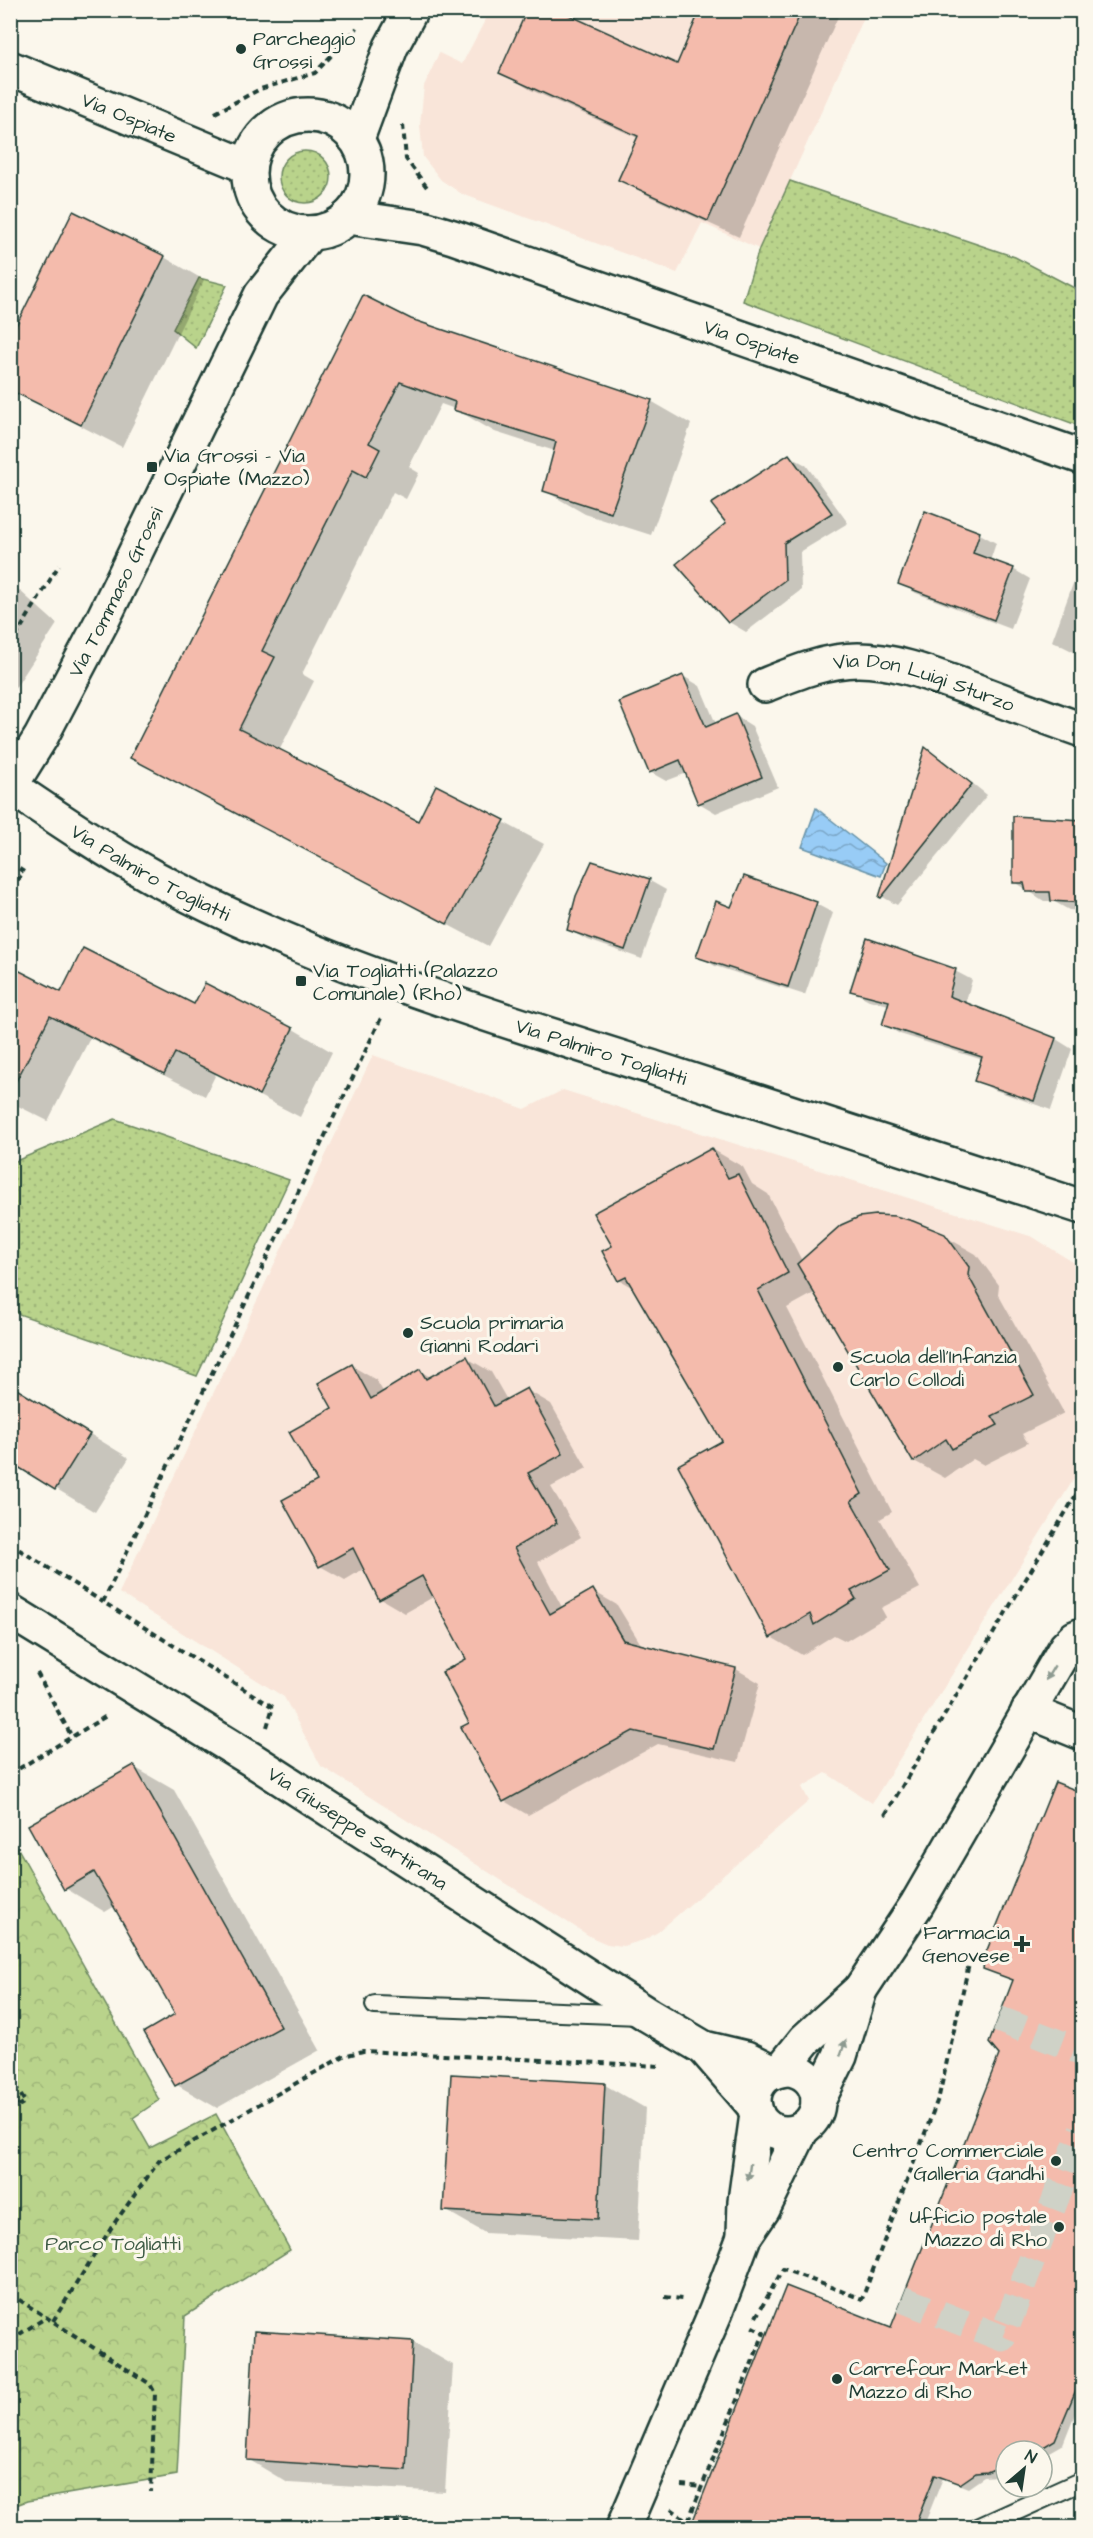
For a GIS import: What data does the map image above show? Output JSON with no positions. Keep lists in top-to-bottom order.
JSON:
{
  "streets": {
    "street": [
      "Via Ospiate",
      "Via Tommaso Grossi",
      "Via Don Luigi Sturzo",
      "Via Palmiro Togliatti",
      "Via Giuseppe Sartirana"
    ]
  },
  "crossings": [
    ["Via Ospiate", "Via Tommaso Grossi"],
    ["Via Tommaso Grossi", "Via Palmiro Togliatti"]
  ],
  "parks": ["Parco Togliatti"],
  "places": {
    "other": [
      "Parcheggio Grossi",
      "Scuola primaria Gianni Rodari",
      "Scuola dell'Infanzia Carlo Collodi",
      "Centro Commerciale Galleria Gandhi",
      "Ufficio postale Mazzo di Rho",
      "Carrefour Market Mazzo di Rho"
    ],
    "transit": ["Via Grossi - Via Ospiate (Mazzo)", "Via Togliatti (Palazzo Comunale) (Rho)"],
    "health": ["Farmacia Genovese"]
  },
  "north": "top right"
}
